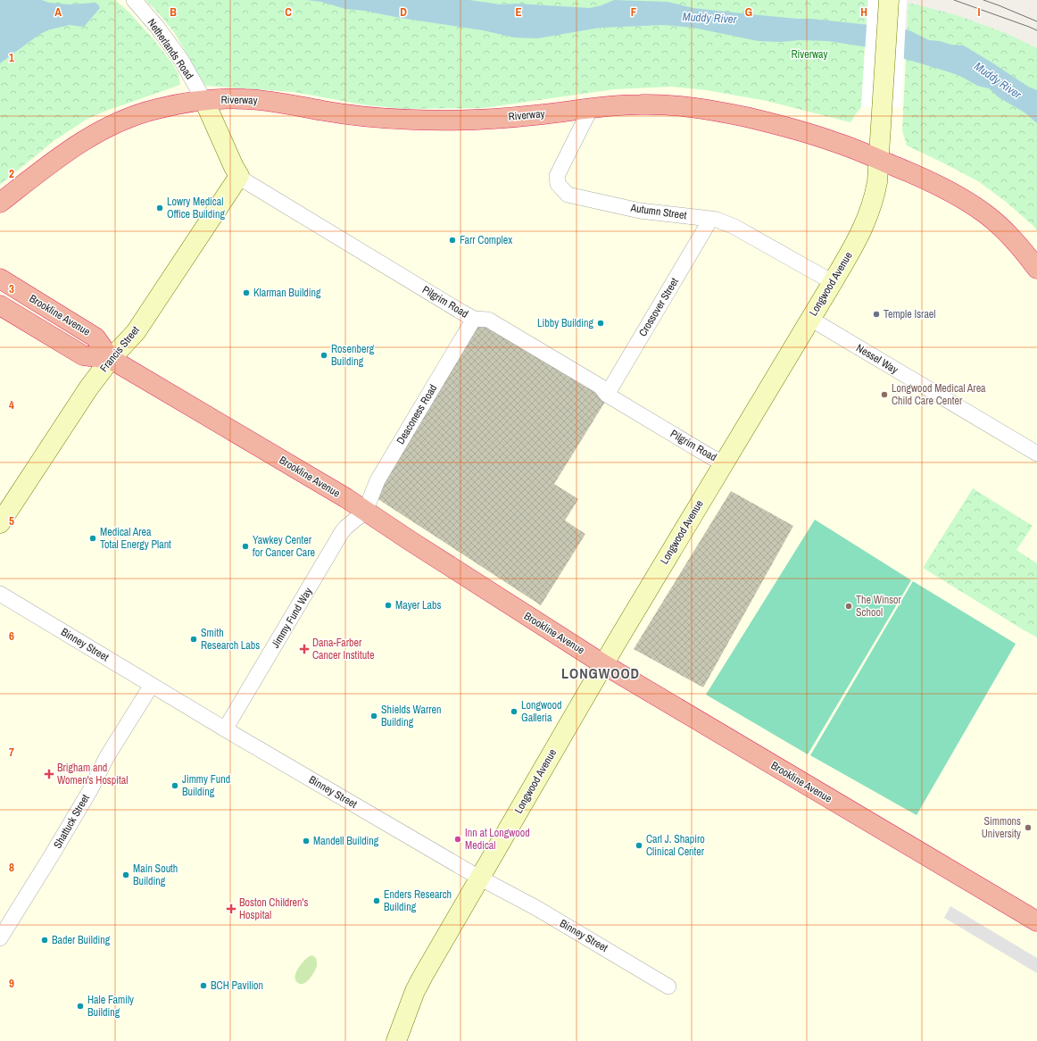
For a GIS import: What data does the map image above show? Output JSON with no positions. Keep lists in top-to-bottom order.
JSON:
{
  "streets": {
    "highway": ["Riverway", "Brookline Avenue"],
    "main road": ["Longwood Avenue", "Pilgrim Road", "Francis Street"],
    "street": [
      "Netherlands Road",
      "Autumn Street",
      "Crossover Street",
      "Nessel Way",
      "Deaconess Road",
      "Jimmy Fund Way",
      "Binney Street",
      "Shattuck Street"
    ]
  },
  "crossings": [
    ["Netherlands Road", "Riverway"],
    ["Netherlands Road", "Pilgrim Road"],
    ["Riverway", "Autumn Street"],
    ["Riverway", "Longwood Avenue"],
    ["Riverway", "Pilgrim Road"],
    ["Autumn Street", "Longwood Avenue"],
    ["Autumn Street", "Crossover Street"],
    ["Longwood Avenue", "Pilgrim Road"],
    ["Longwood Avenue", "Brookline Avenue"],
    ["Longwood Avenue", "Nessel Way"],
    ["Longwood Avenue", "Binney Street"],
    ["Pilgrim Road", "Crossover Street"],
    ["Pilgrim Road", "Francis Street"],
    ["Pilgrim Road", "Deaconess Road"],
    ["Brookline Avenue", "Francis Street"],
    ["Brookline Avenue", "Deaconess Road"],
    ["Brookline Avenue", "Jimmy Fund Way"],
    ["Deaconess Road", "Jimmy Fund Way"],
    ["Jimmy Fund Way", "Binney Street"],
    ["Binney Street", "Shattuck Street"]
  ],
  "districts": ["LONGWOOD"],
  "water": ["Muddy River"],
  "parks": ["Riverway"],
  "places": {
    "other": [
      "Lowry Medical Office Building",
      "Farr Complex",
      "Klarman Building",
      "Temple Israel",
      "Libby Building",
      "Rosenberg Building",
      "Longwood Medical Area Child Care Center",
      "Medical Area Total Energy Plant",
      "Yawkey Center for Cancer Care",
      "Mayer Labs",
      "The Winsor School",
      "Smith Research Labs",
      "Longwood Galleria",
      "Shields Warren Building",
      "Jimmy Fund Building",
      "Simmons University",
      "Inn at Longwood Medical",
      "Mandell Building",
      "Carl J. Shapiro Clinical Center",
      "Main South Building",
      "Enders Research Building",
      "Bader Building",
      "BCH Pavilion",
      "Hale Family Building"
    ],
    "health": ["Dana-Farber Cancer Institute", "Brigham and Women's Hospital", "Boston Children's Hospital"]
  },
  "grid": {
    "columns": [
      "A",
      "B",
      "C",
      "D",
      "E",
      "F",
      "G",
      "H",
      "I"
    ],
    "rows": [
      "1",
      "2",
      "3",
      "4",
      "5",
      "6",
      "7",
      "8",
      "9"
    ]
  }
}
